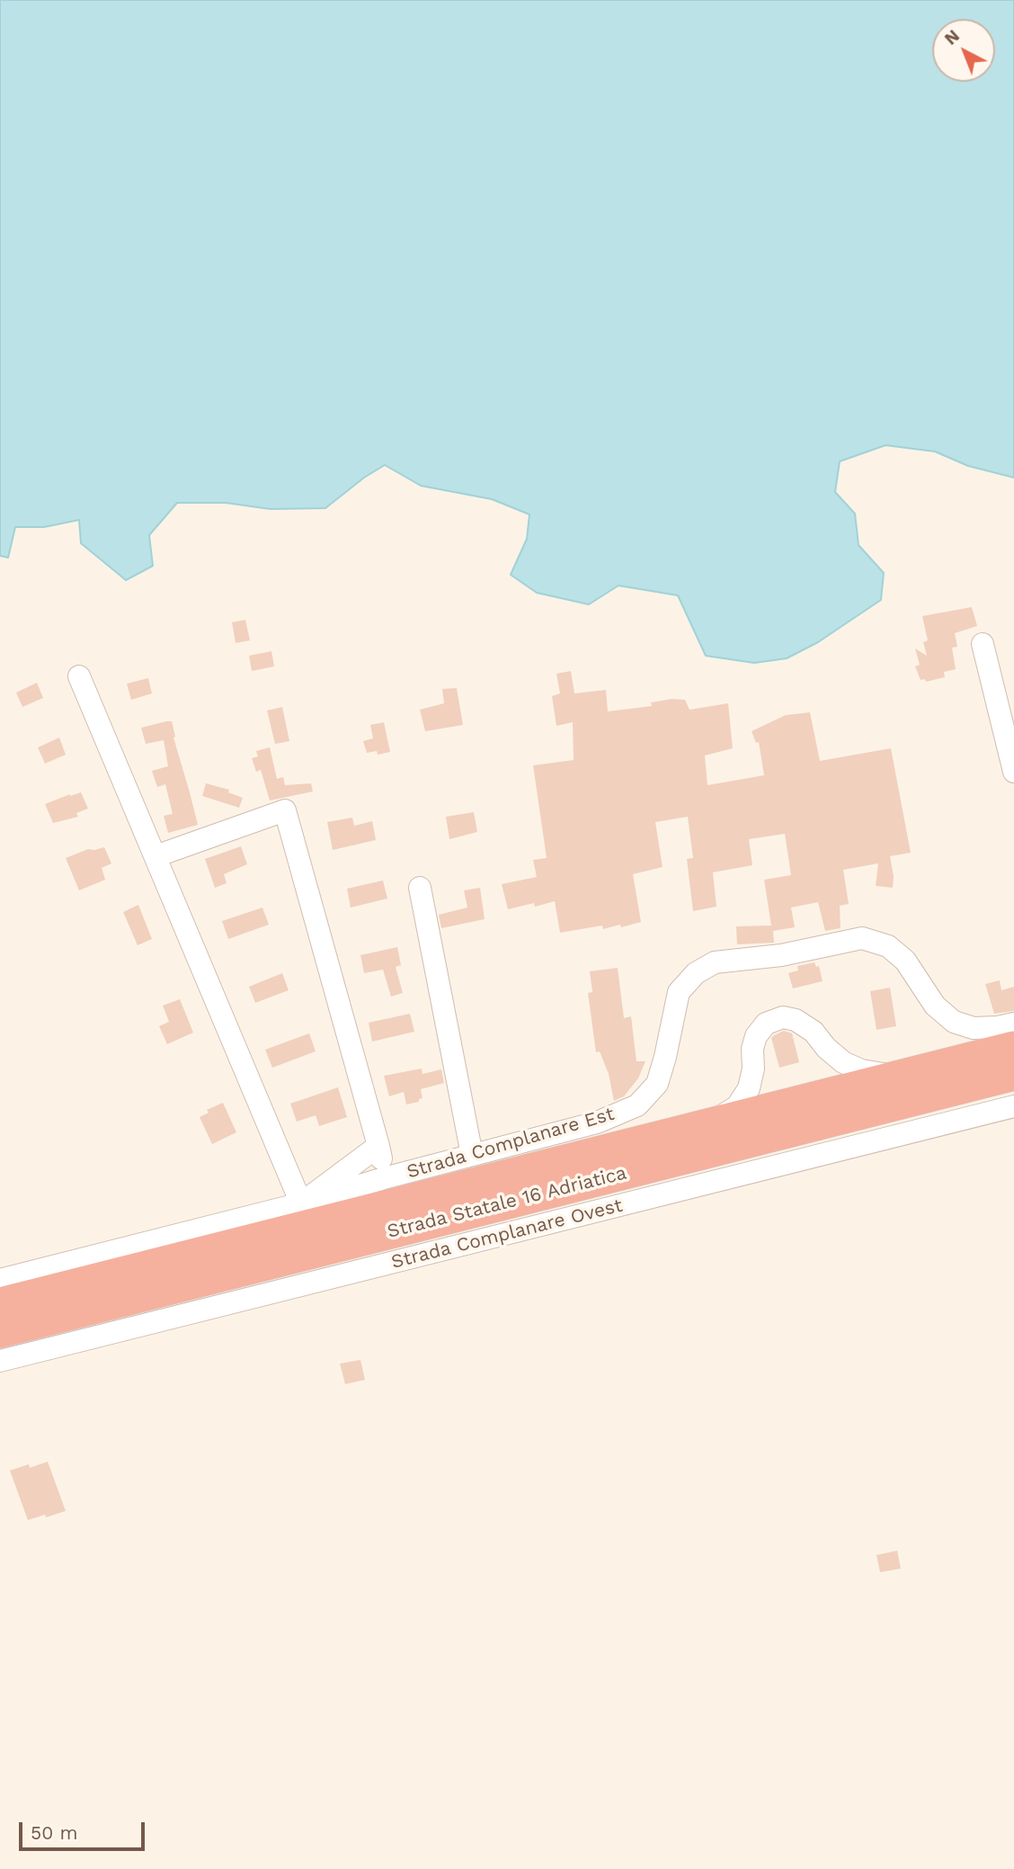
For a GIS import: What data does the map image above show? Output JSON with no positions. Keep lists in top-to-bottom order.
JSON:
{
  "streets": {
    "highway": ["Strada Statale 16 Adriatica"],
    "street": ["Strada Complanare Est", "Strada Complanare Ovest"]
  },
  "scale_bar": "50 m",
  "north": "top left"
}
